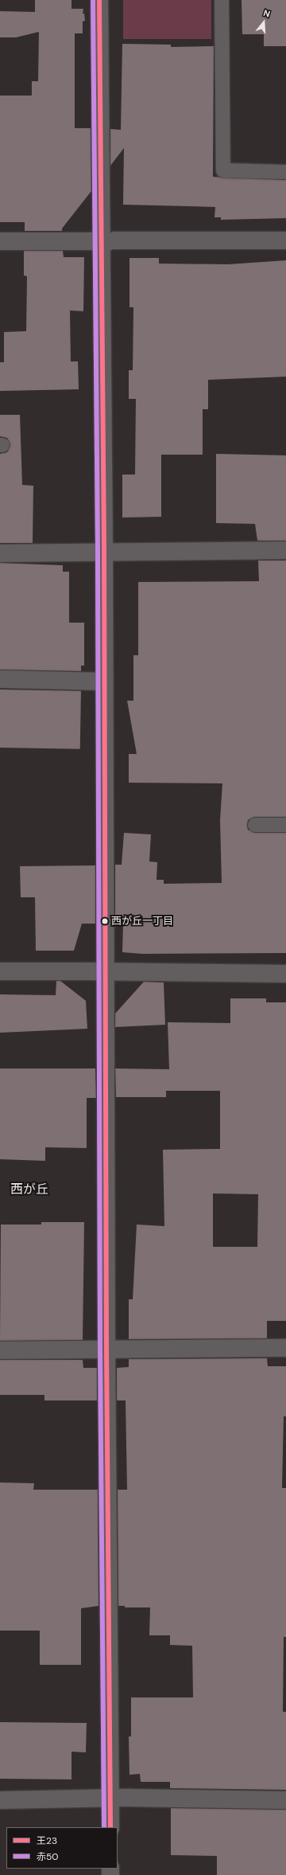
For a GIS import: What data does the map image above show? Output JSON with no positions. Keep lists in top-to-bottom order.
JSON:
{
  "districts": ["西が丘"],
  "places": ["西が丘一丁目"],
  "lines": ["transit line 王23", "transit line 赤50"],
  "legend": ["王23", "赤50"],
  "north": "top"
}
